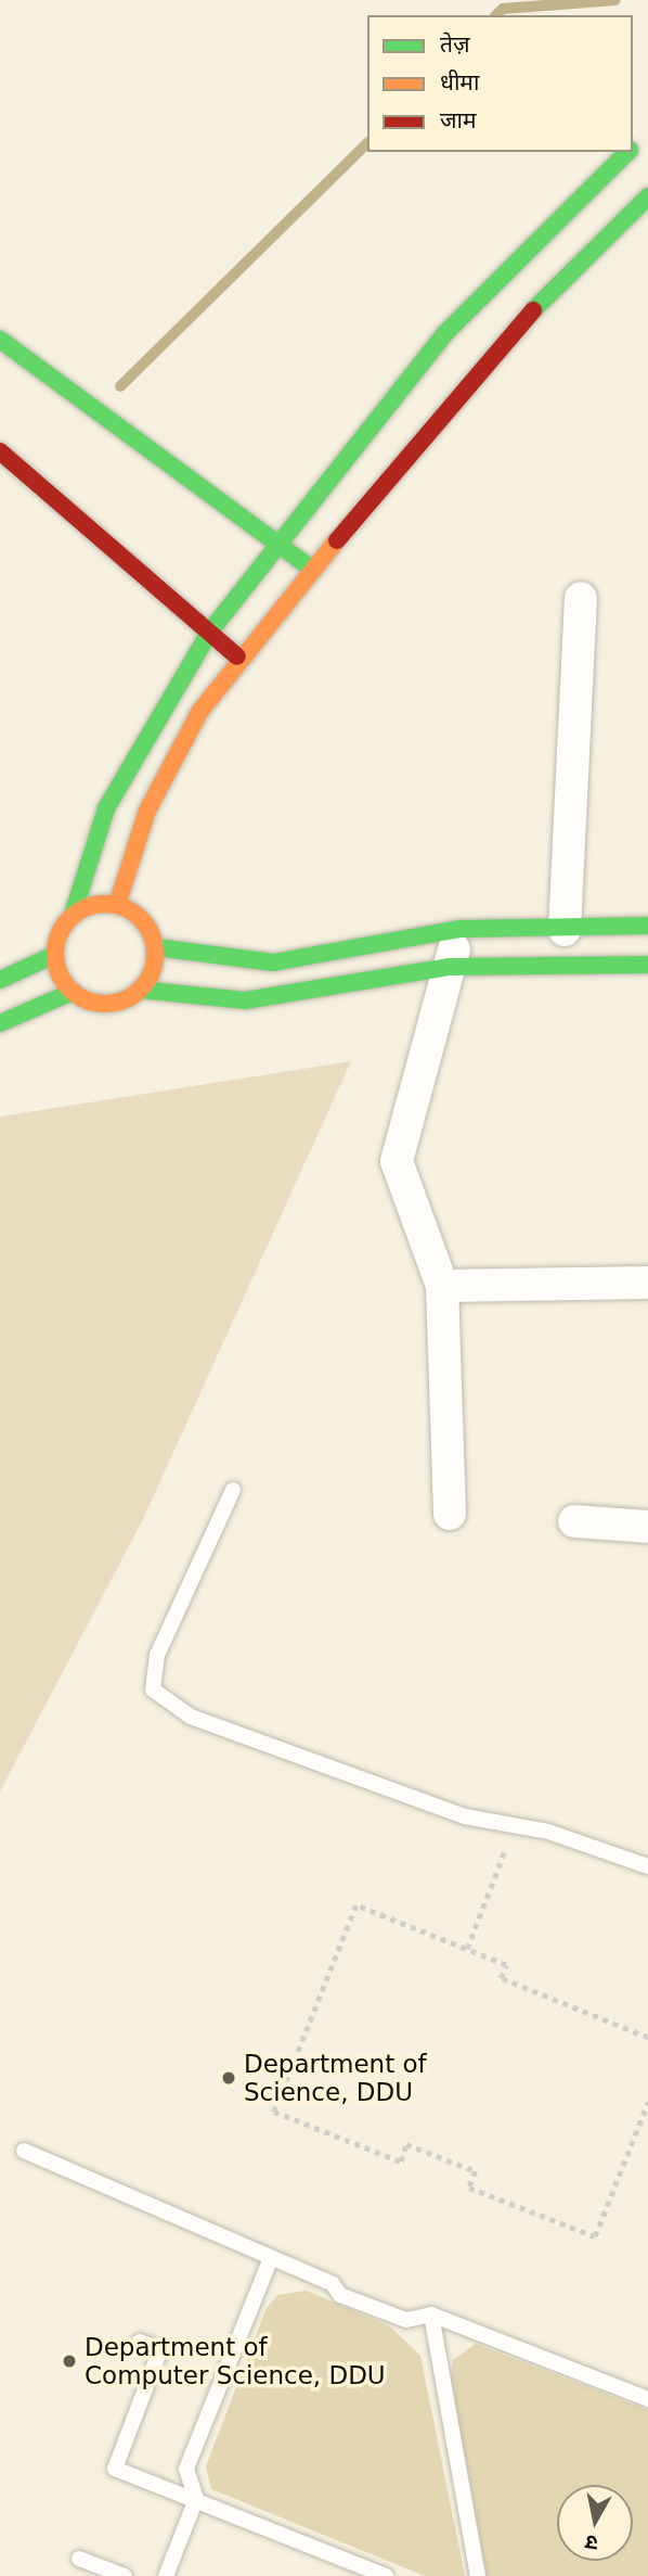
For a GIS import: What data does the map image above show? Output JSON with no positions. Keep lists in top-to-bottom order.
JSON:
{
  "places": ["Department of Science, DDU", "Department of Computer Science, DDU"],
  "legend": ["तेज़", "धीमा", "जाम"],
  "north": "bottom"
}
